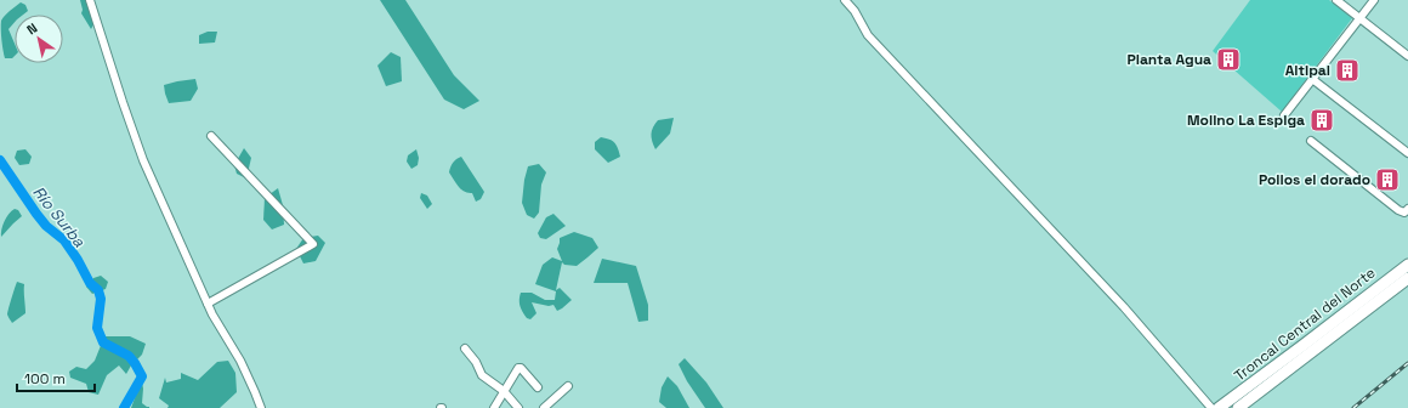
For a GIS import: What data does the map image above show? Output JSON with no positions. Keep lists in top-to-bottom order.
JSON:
{
  "streets": {
    "highway": ["Troncal Central del Norte"]
  },
  "water": ["Río Surba"],
  "places": {
    "building": [
      "Planta Agua",
      "Altipal",
      "Molino La Espiga",
      "Pollos el dorado"
    ]
  },
  "scale_bar": "100 m",
  "north": "top left"
}
